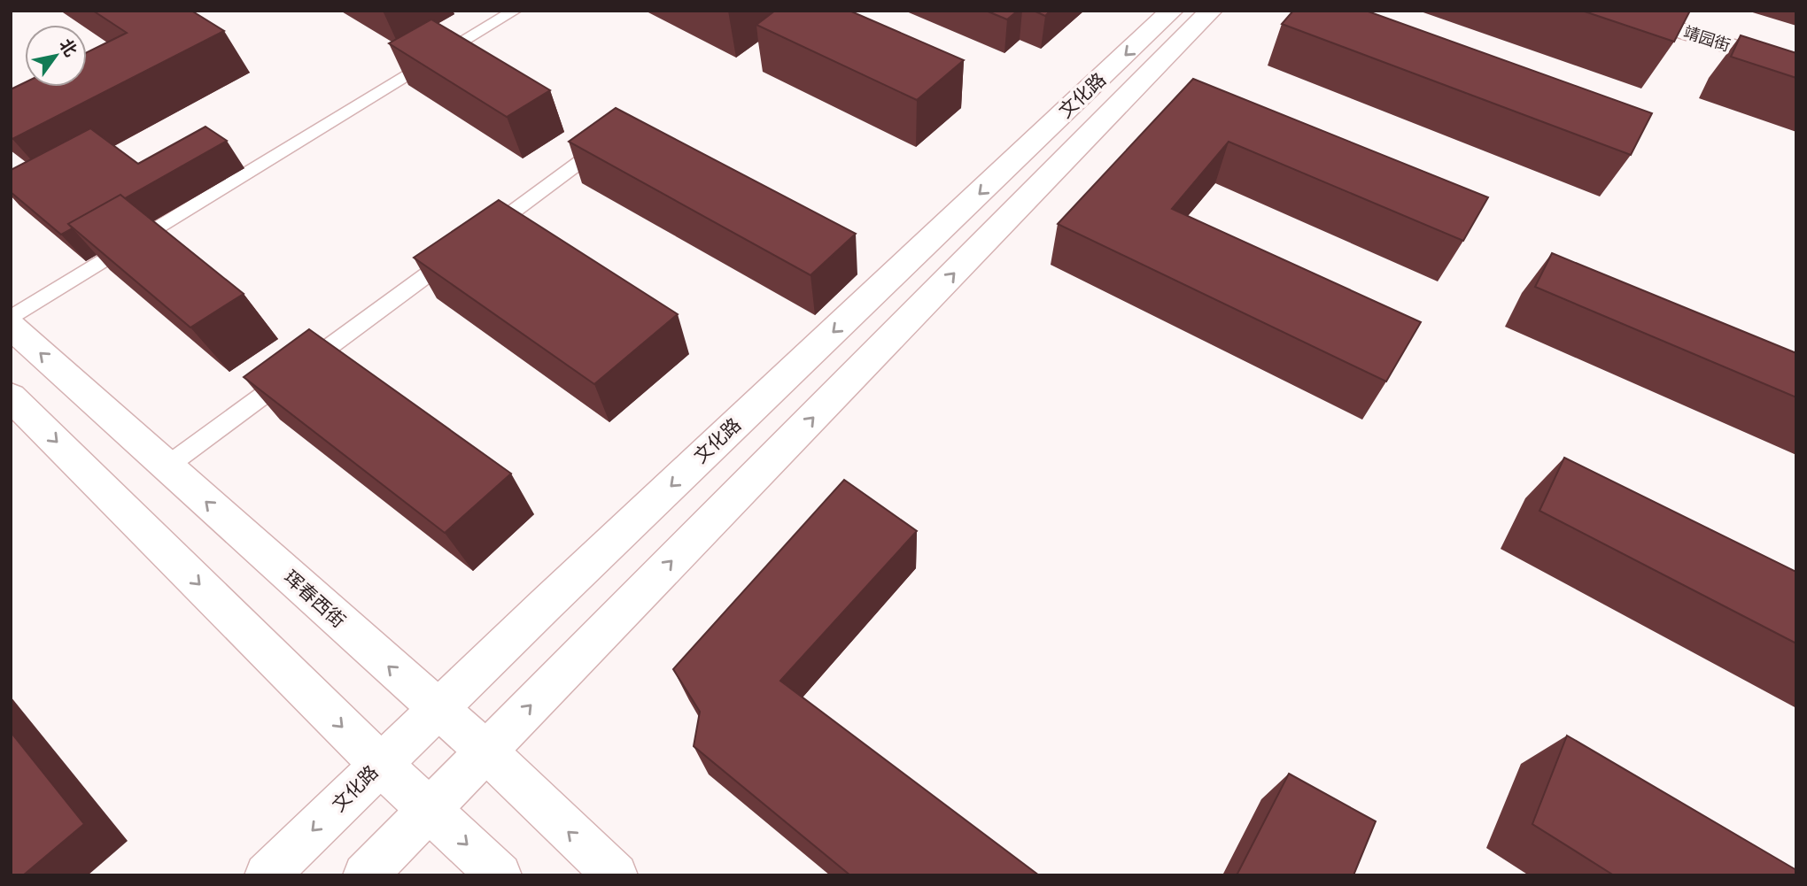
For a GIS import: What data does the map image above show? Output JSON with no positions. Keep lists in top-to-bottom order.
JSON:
{
  "streets": {
    "main road": ["靖园街", "文化路", "珲春西街"]
  },
  "crossings": [
    ["文化路", "珲春西街"]
  ],
  "north": "top right"
}
